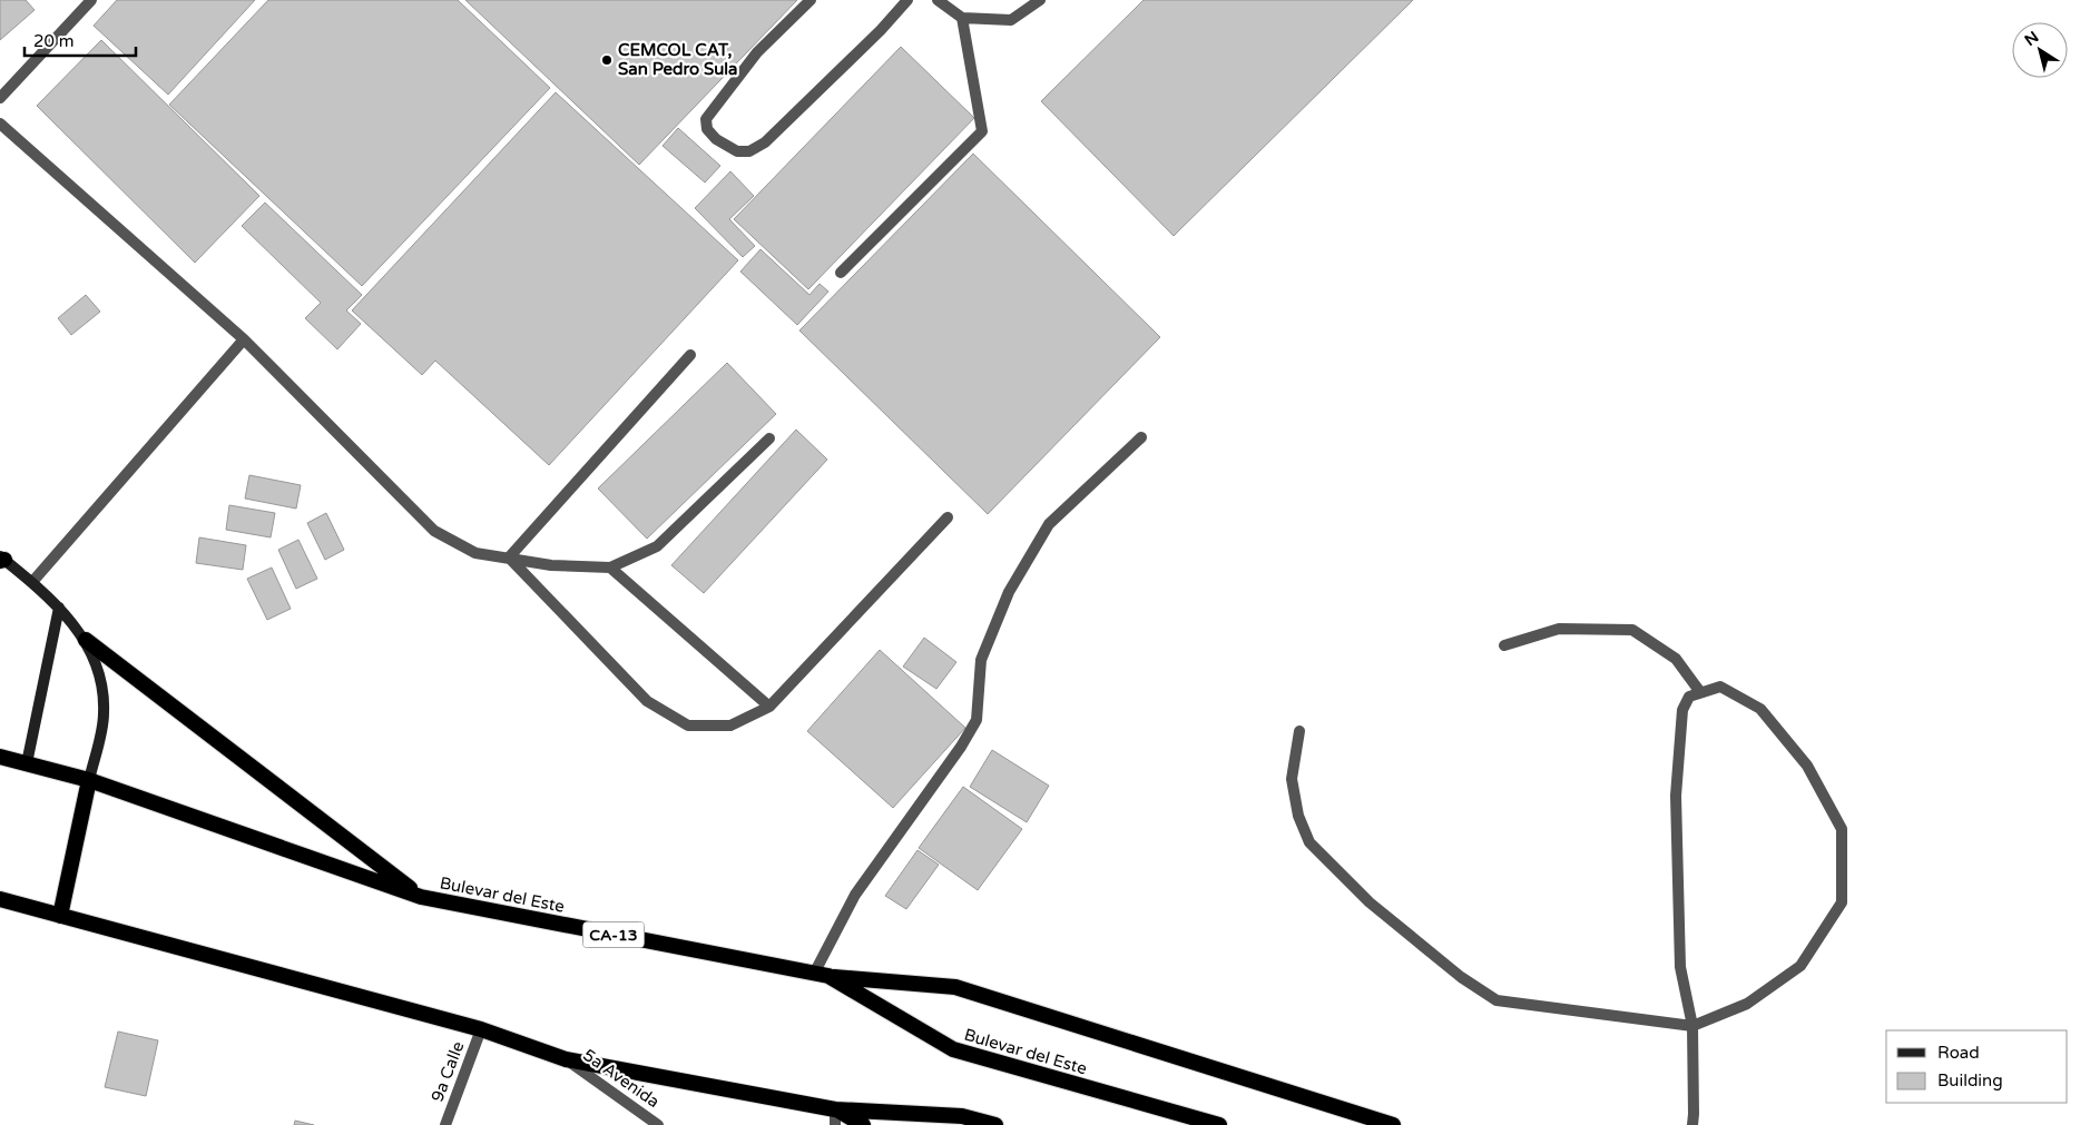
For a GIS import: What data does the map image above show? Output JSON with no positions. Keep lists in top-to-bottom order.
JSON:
{
  "streets": {
    "highway": ["Bulevar del Este", "CA-13"],
    "street": ["9a Calle", "5a Avenida"]
  },
  "places": ["CEMCOL CAT, San Pedro Sula"],
  "legend": ["Road", "Building"],
  "scale_bar": "20 m",
  "north": "top left"
}
